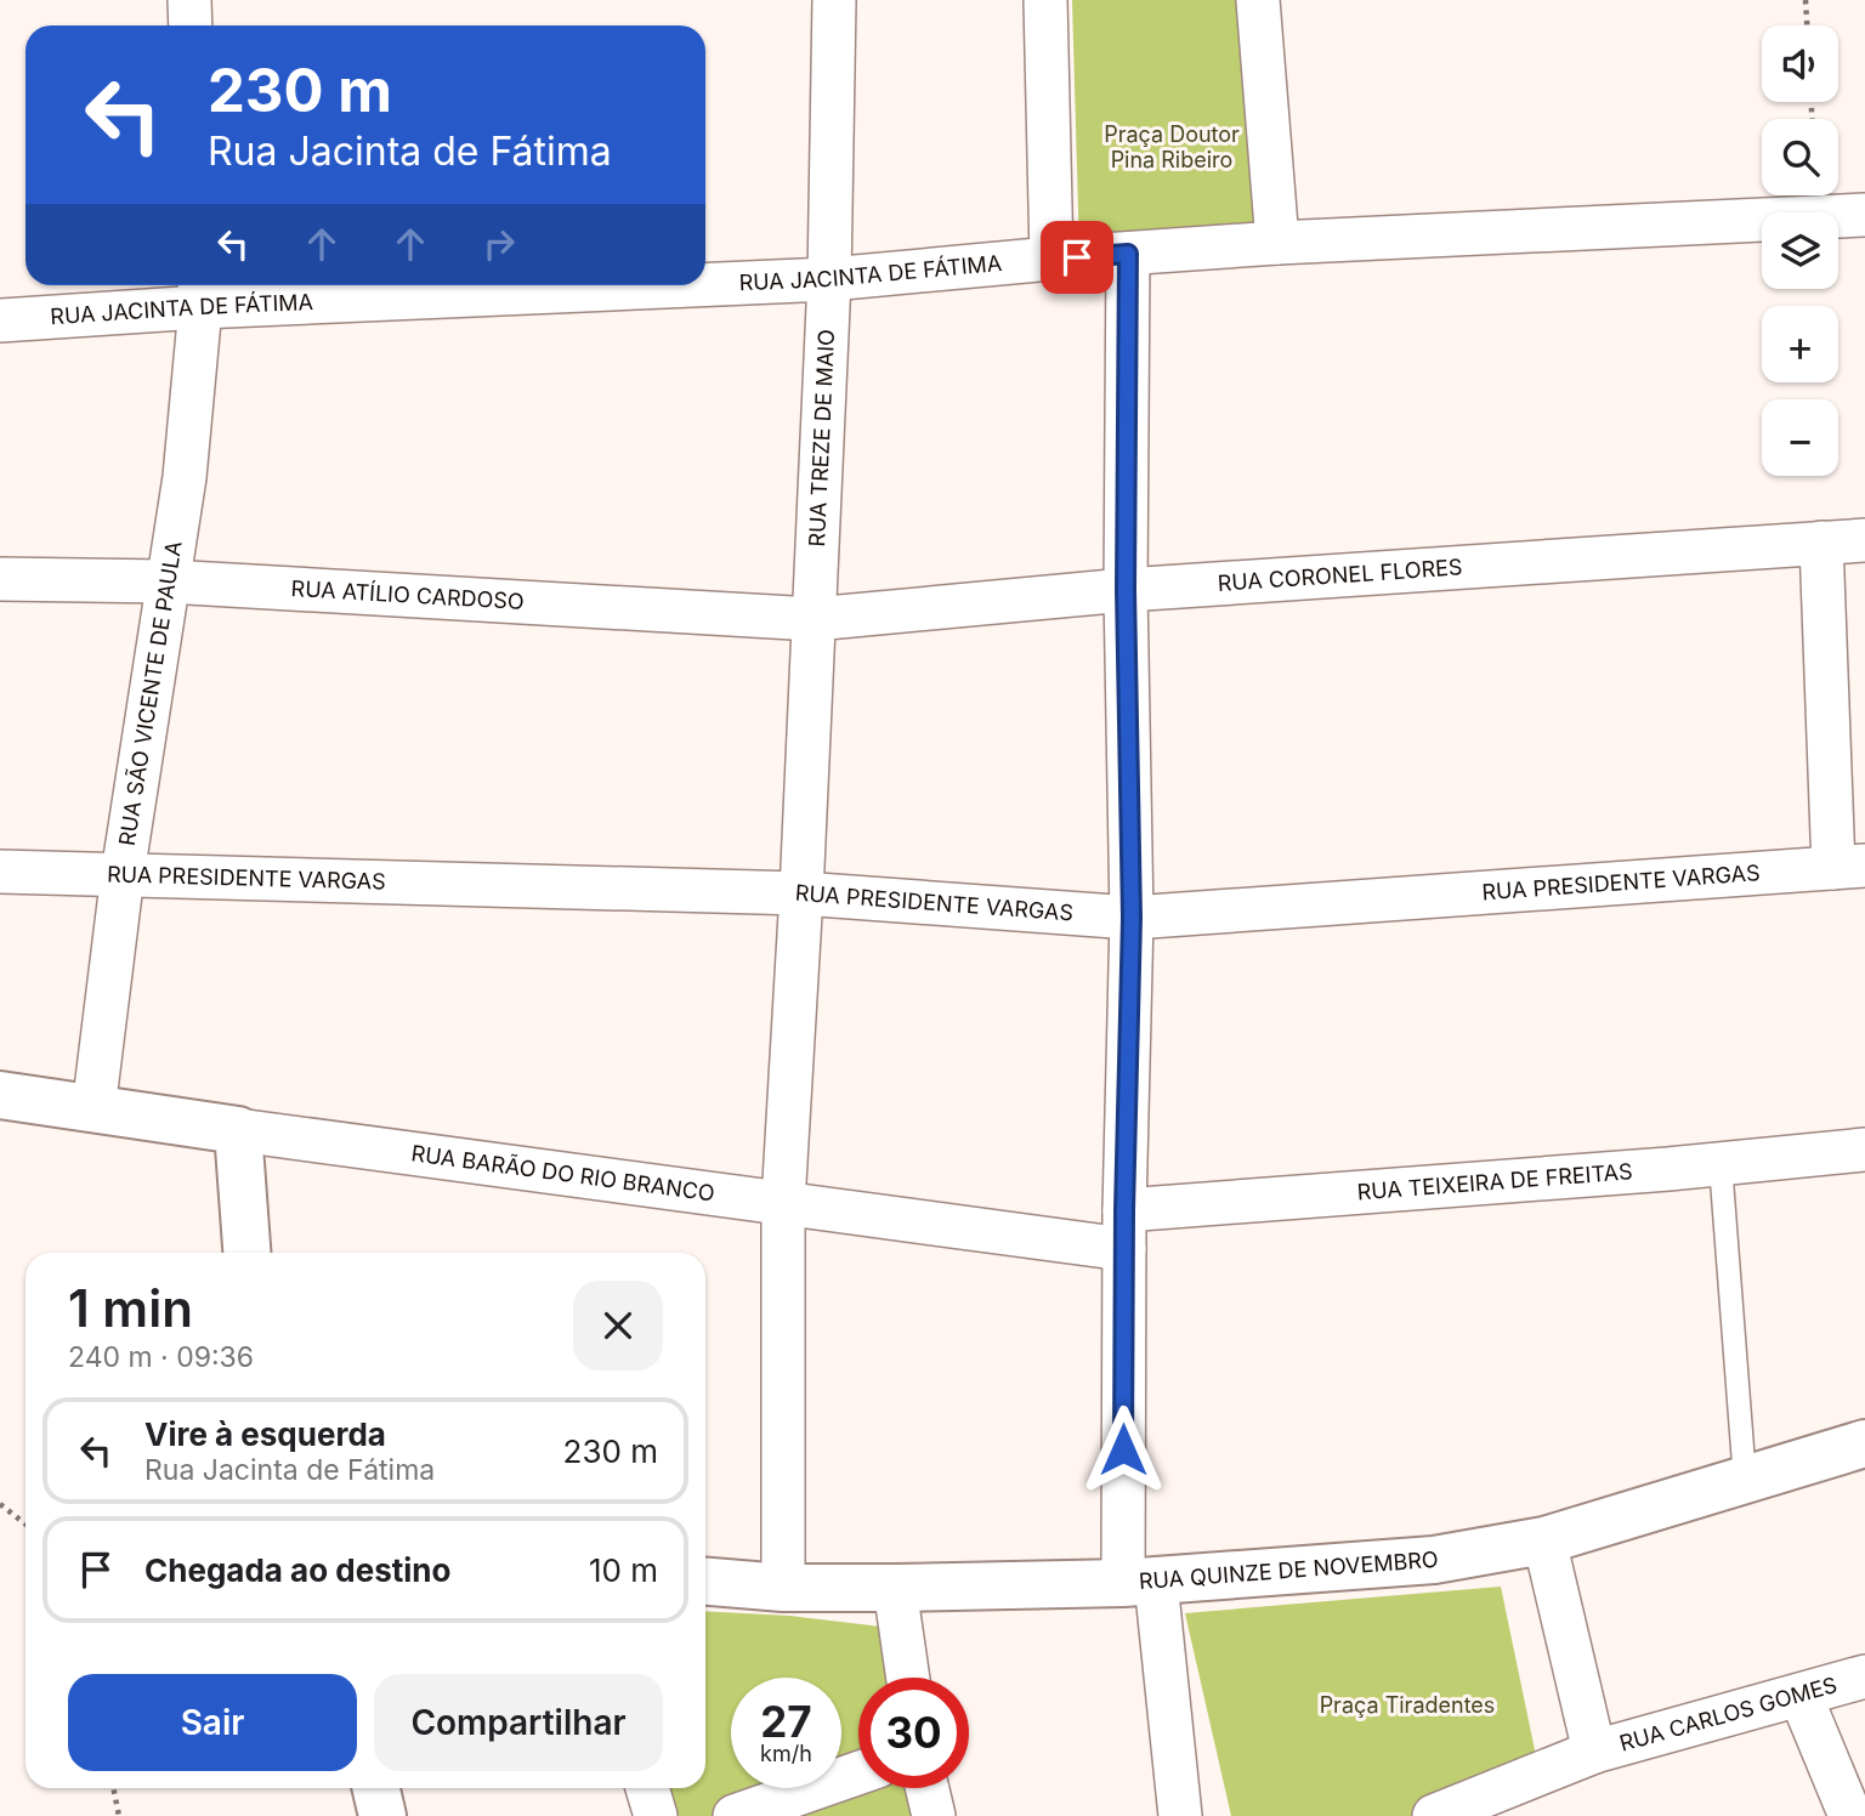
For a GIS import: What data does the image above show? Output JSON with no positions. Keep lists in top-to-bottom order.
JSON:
{
  "streets": {
    "street": [
      "RUA JACINTA DE FÁTIMA",
      "RUA TREZE DE MAIO",
      "RUA CORONEL FLORES",
      "RUA ATÍLIO CARDOSO",
      "RUA SÃO VICENTE DE PAULA",
      "RUA PRESIDENTE VARGAS",
      "RUA BARÃO DO RIO BRANCO",
      "RUA TEIXEIRA DE FREITAS",
      "RUA QUINZE DE NOVEMBRO",
      "RUA CARLOS GOMES"
    ]
  },
  "crossings": [
    ["RUA JACINTA DE FÁTIMA", "RUA TREZE DE MAIO"],
    ["RUA JACINTA DE FÁTIMA", "RUA SÃO VICENTE DE PAULA"],
    ["RUA TREZE DE MAIO", "RUA CORONEL FLORES"],
    ["RUA TREZE DE MAIO", "RUA ATÍLIO CARDOSO"],
    ["RUA TREZE DE MAIO", "RUA PRESIDENTE VARGAS"],
    ["RUA TREZE DE MAIO", "RUA BARÃO DO RIO BRANCO"],
    ["RUA TREZE DE MAIO", "RUA QUINZE DE NOVEMBRO"],
    ["RUA CORONEL FLORES", "RUA ATÍLIO CARDOSO"],
    ["RUA ATÍLIO CARDOSO", "RUA SÃO VICENTE DE PAULA"],
    ["RUA SÃO VICENTE DE PAULA", "RUA PRESIDENTE VARGAS"],
    ["RUA SÃO VICENTE DE PAULA", "RUA BARÃO DO RIO BRANCO"],
    ["RUA BARÃO DO RIO BRANCO", "RUA TEIXEIRA DE FREITAS"]
  ],
  "parks": ["Praça Doutor Pina Ribeiro", "Praça Tiradentes"],
  "page": {
    "map_buttons": ["+", "−"],
    "turn": ["230 m", "Rua Jacinta de Fátima"],
    "heading": ["1 min", "240 m · 09:36"],
    "list": [
      {
        "name": "Vire à esquerda",
        "note": "Rua Jacinta de Fátima",
        "value": "230 m"
      },
      {
        "name": "Chegada ao destino",
        "value": "10 m"
      }
    ],
    "buttons": ["Sair", "Compartilhar"],
    "speed": "27 km/h",
    "limit": "30"
  }
}
